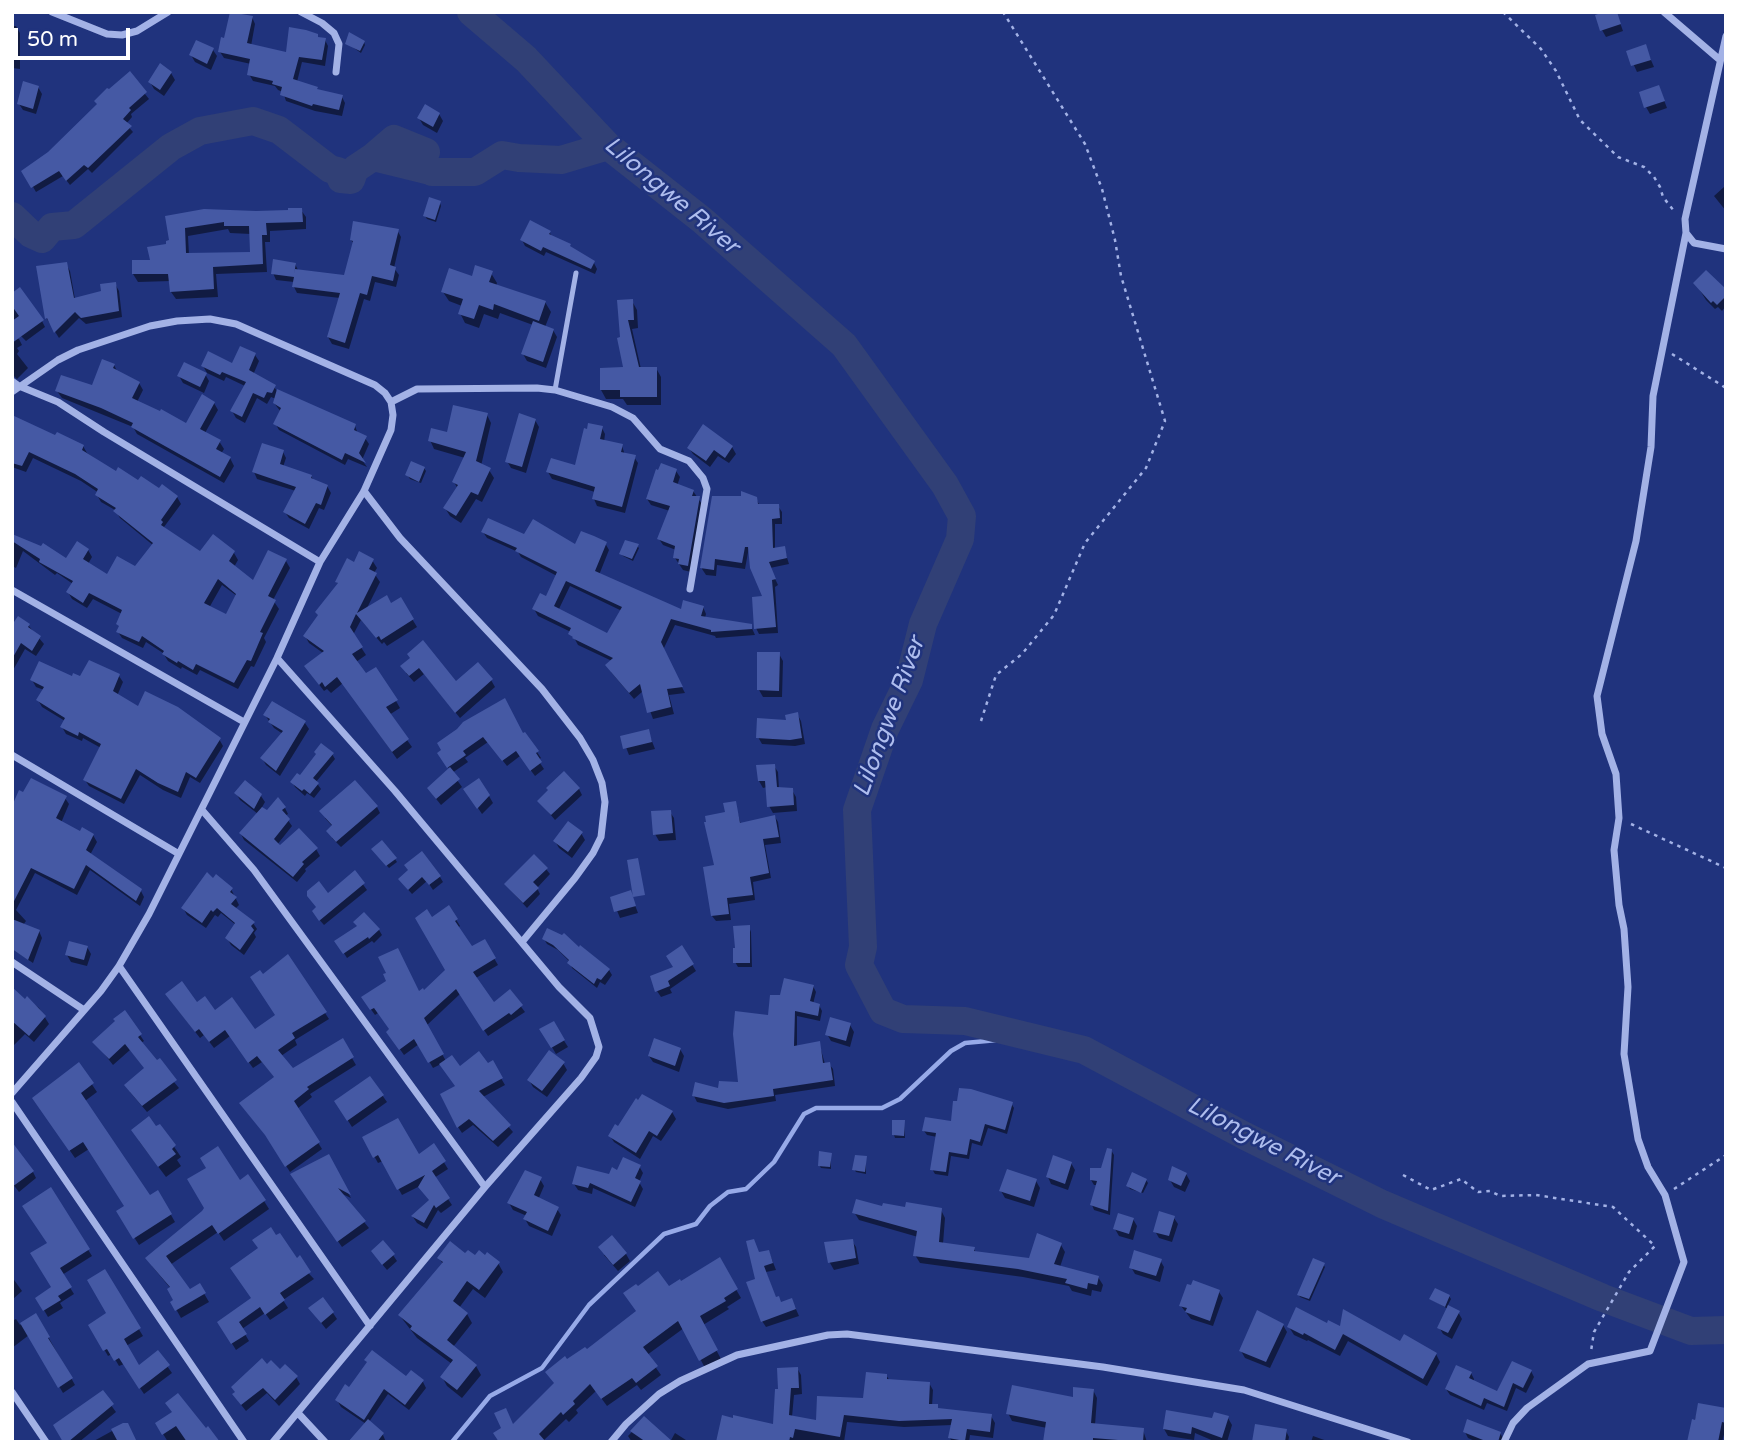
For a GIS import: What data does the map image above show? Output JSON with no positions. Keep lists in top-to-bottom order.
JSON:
{
  "water": ["Lilongwe River"],
  "scale_bar": "50 m"
}
